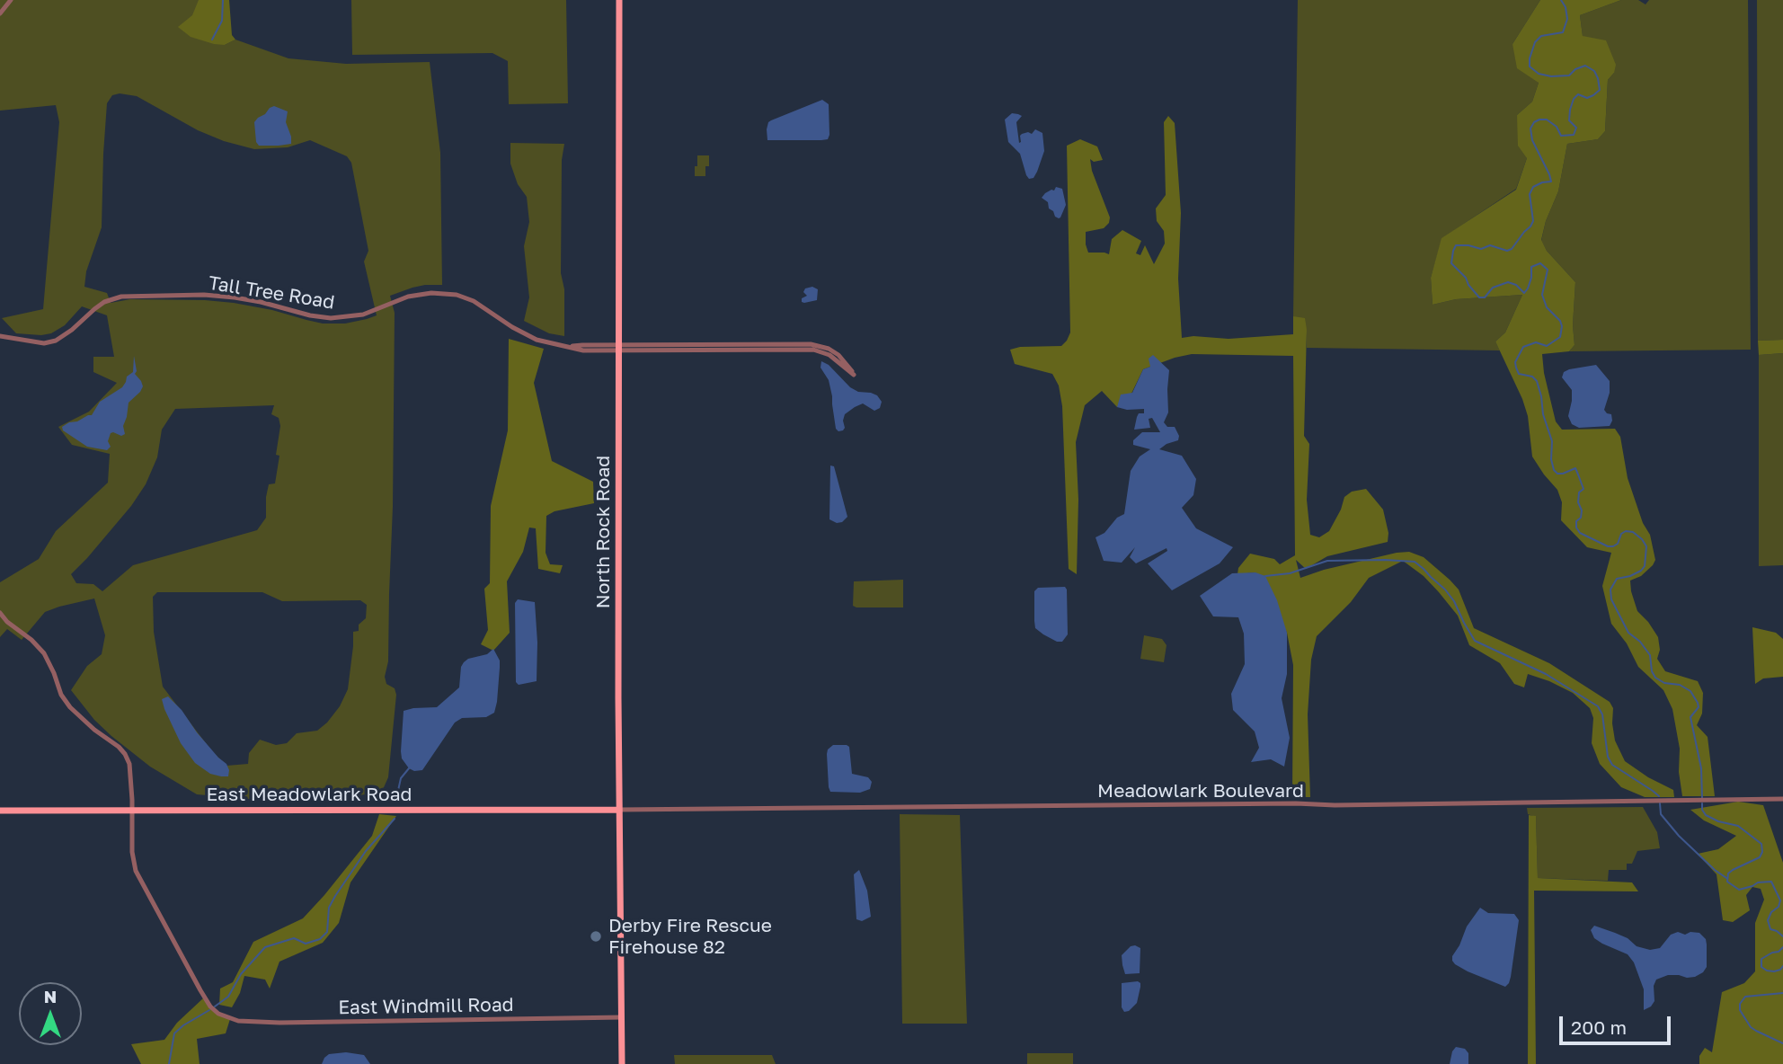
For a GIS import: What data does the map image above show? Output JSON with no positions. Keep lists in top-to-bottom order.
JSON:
{
  "streets": {
    "main road": ["North Rock Road", "East Meadowlark Road"],
    "street": ["Tall Tree Road", "Meadowlark Boulevard", "East Windmill Road"]
  },
  "crossings": [
    ["Tall Tree Road", "North Rock Road"],
    ["North Rock Road", "Meadowlark Boulevard"],
    ["North Rock Road", "East Meadowlark Road"],
    ["North Rock Road", "East Windmill Road"],
    ["Meadowlark Boulevard", "East Meadowlark Road"],
    ["East Meadowlark Road", "East Windmill Road"]
  ],
  "places": ["Derby Fire Rescue Firehouse 82"],
  "scale_bar": "200 m",
  "north": "top"
}
